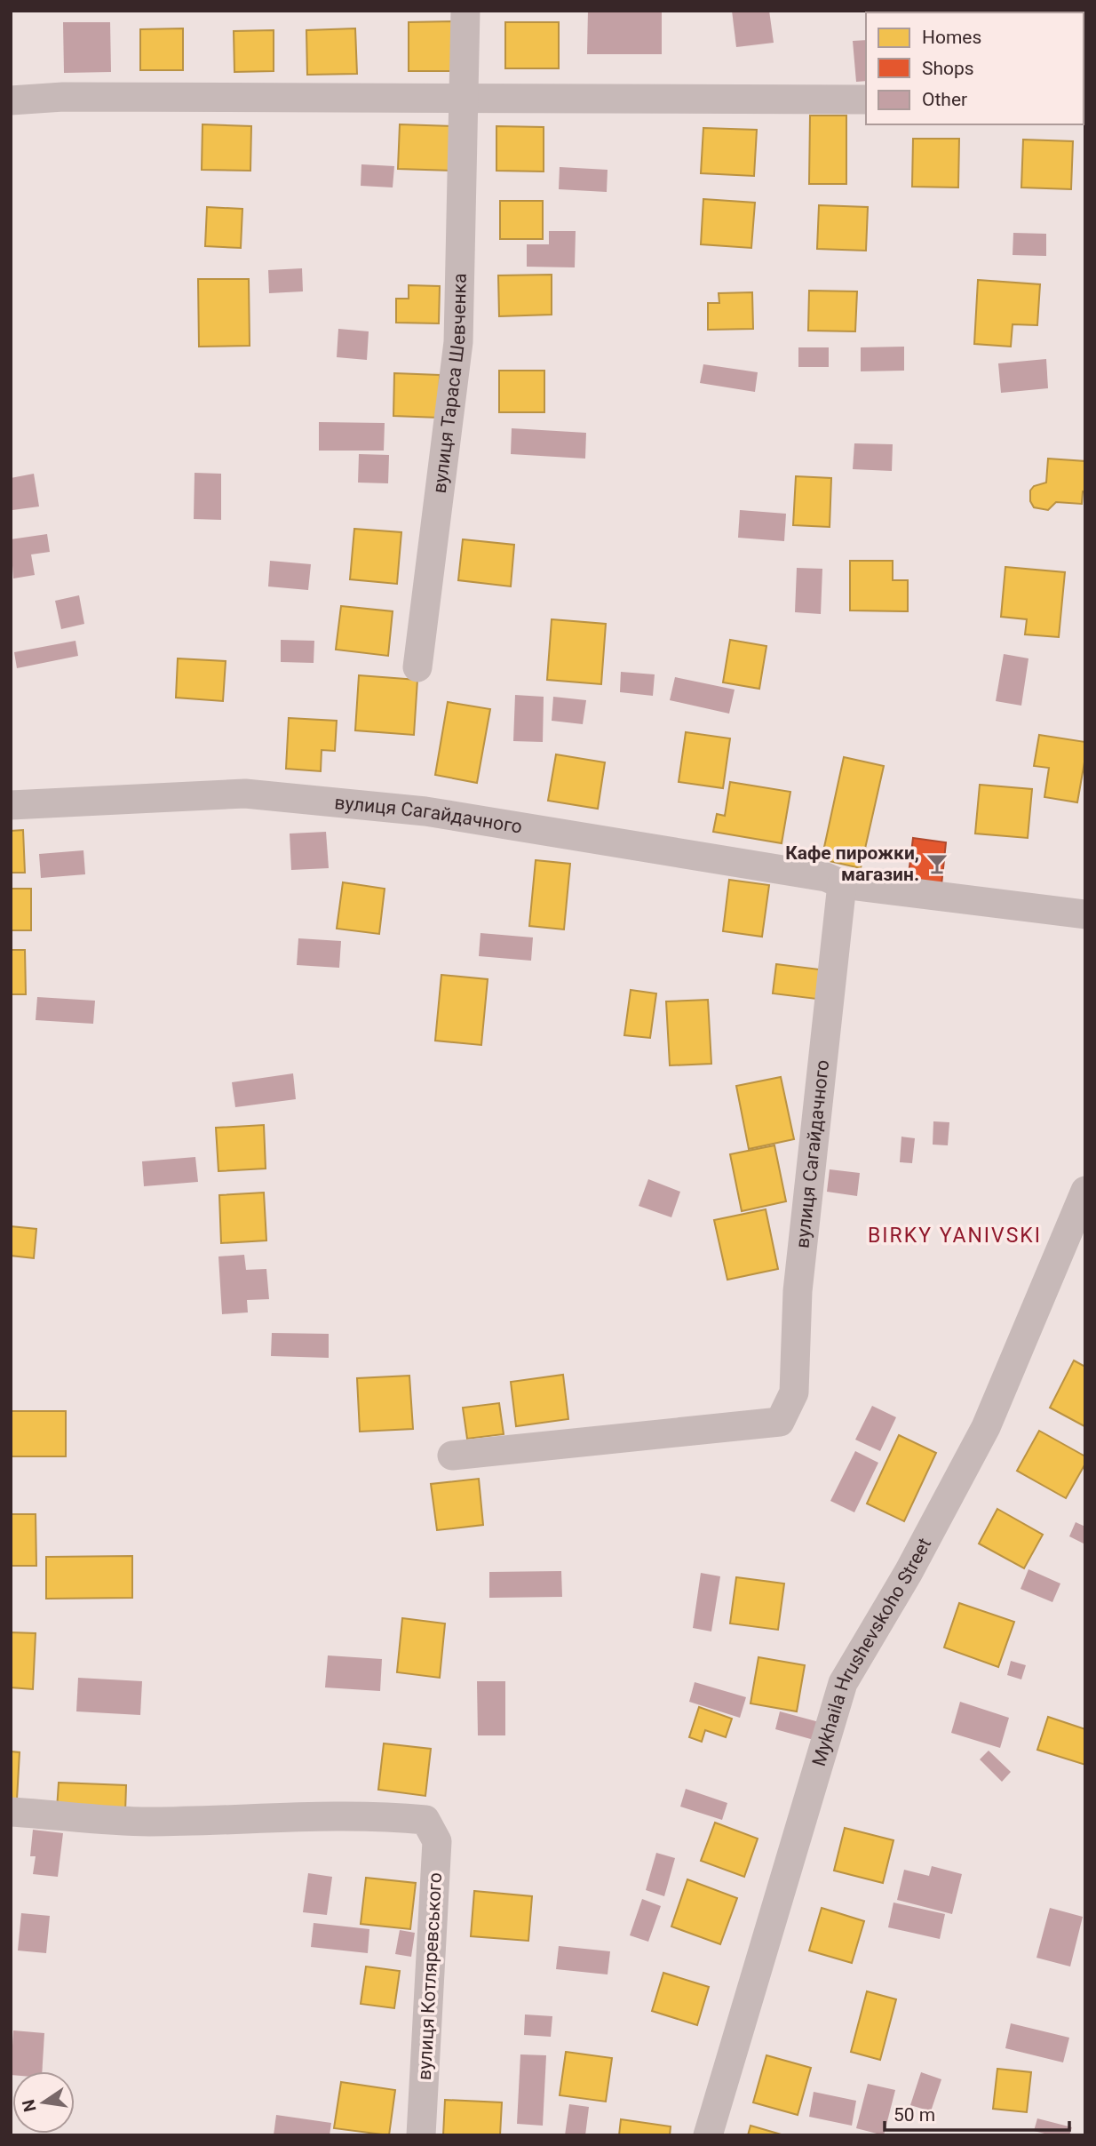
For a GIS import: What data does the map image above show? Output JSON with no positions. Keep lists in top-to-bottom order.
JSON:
{
  "streets": {
    "street": [
      "вулиця Тараса Шевченка",
      "вулиця Сагайдачного",
      "Mykhaila Hrushevskoho Street",
      "вулиця Котляревського"
    ]
  },
  "districts": ["BIRKY YANIVSKI"],
  "places": {
    "bar": ["Кафе пирожки, магазин."]
  },
  "legend": ["Homes", "Shops", "Other"],
  "scale_bar": "50 m",
  "north": "left"
}
